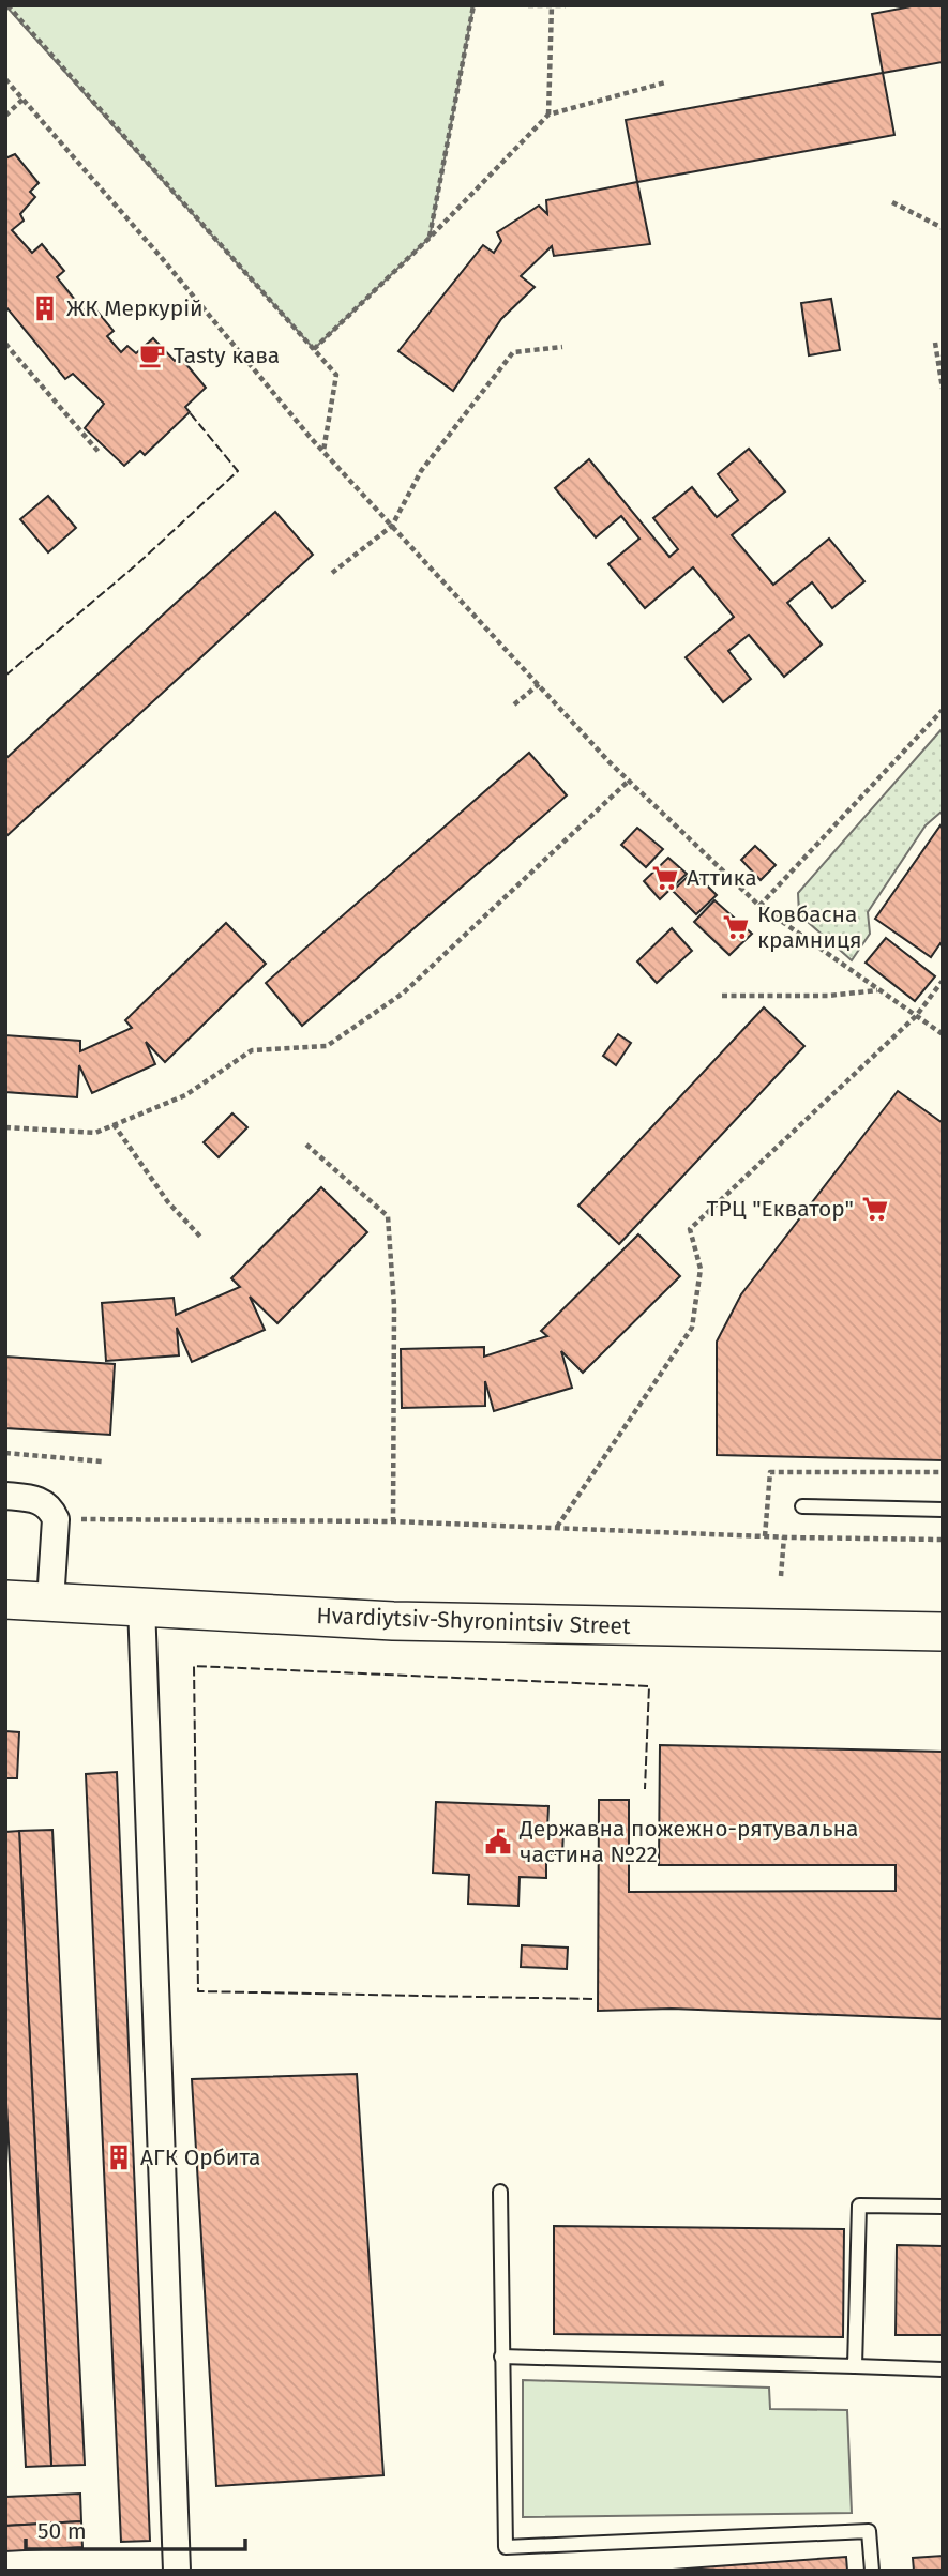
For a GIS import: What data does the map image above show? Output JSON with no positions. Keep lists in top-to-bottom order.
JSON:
{
  "streets": {
    "main road": ["Hvardiytsiv-Shyronintsiv Street"]
  },
  "places": {
    "building": ["ЖК Меркурій", "АГК Орбита"],
    "cafe": ["Tasty кава"],
    "supermarket": ["Аттика", "Ковбасна крамниця", "ТРЦ \"Екватор\""],
    "public building": ["Державна пожежно-рятувальна частина №22"]
  },
  "scale_bar": "50 m"
}
